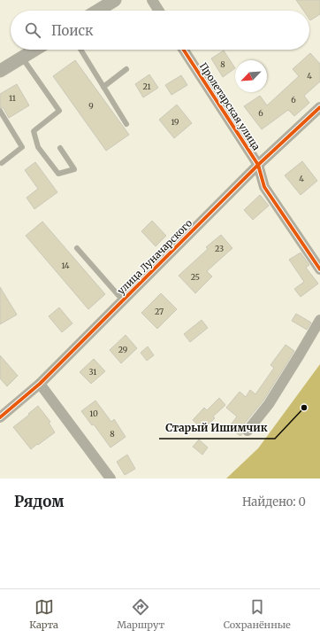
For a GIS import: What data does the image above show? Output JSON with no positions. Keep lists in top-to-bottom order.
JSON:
{
  "streets": {
    "street": ["Пролетарская улица", "улица Луначарского"]
  },
  "crossings": [
    ["Пролетарская улица", "улица Луначарского"]
  ],
  "places": ["Старый Ишимчик"],
  "house_numbers": [
    "8",
    "4",
    "21",
    "11",
    "6",
    "9",
    "6",
    "19",
    "4",
    "23",
    "14",
    "25",
    "27",
    "29",
    "31",
    "10",
    "8"
  ],
  "north": "bottom left",
  "page": {
    "search": "Поиск",
    "heading": ["Рядом", "Найдено: 0"],
    "nav": ["Карта", "Маршрут", "Сохранённые"]
  }
}
